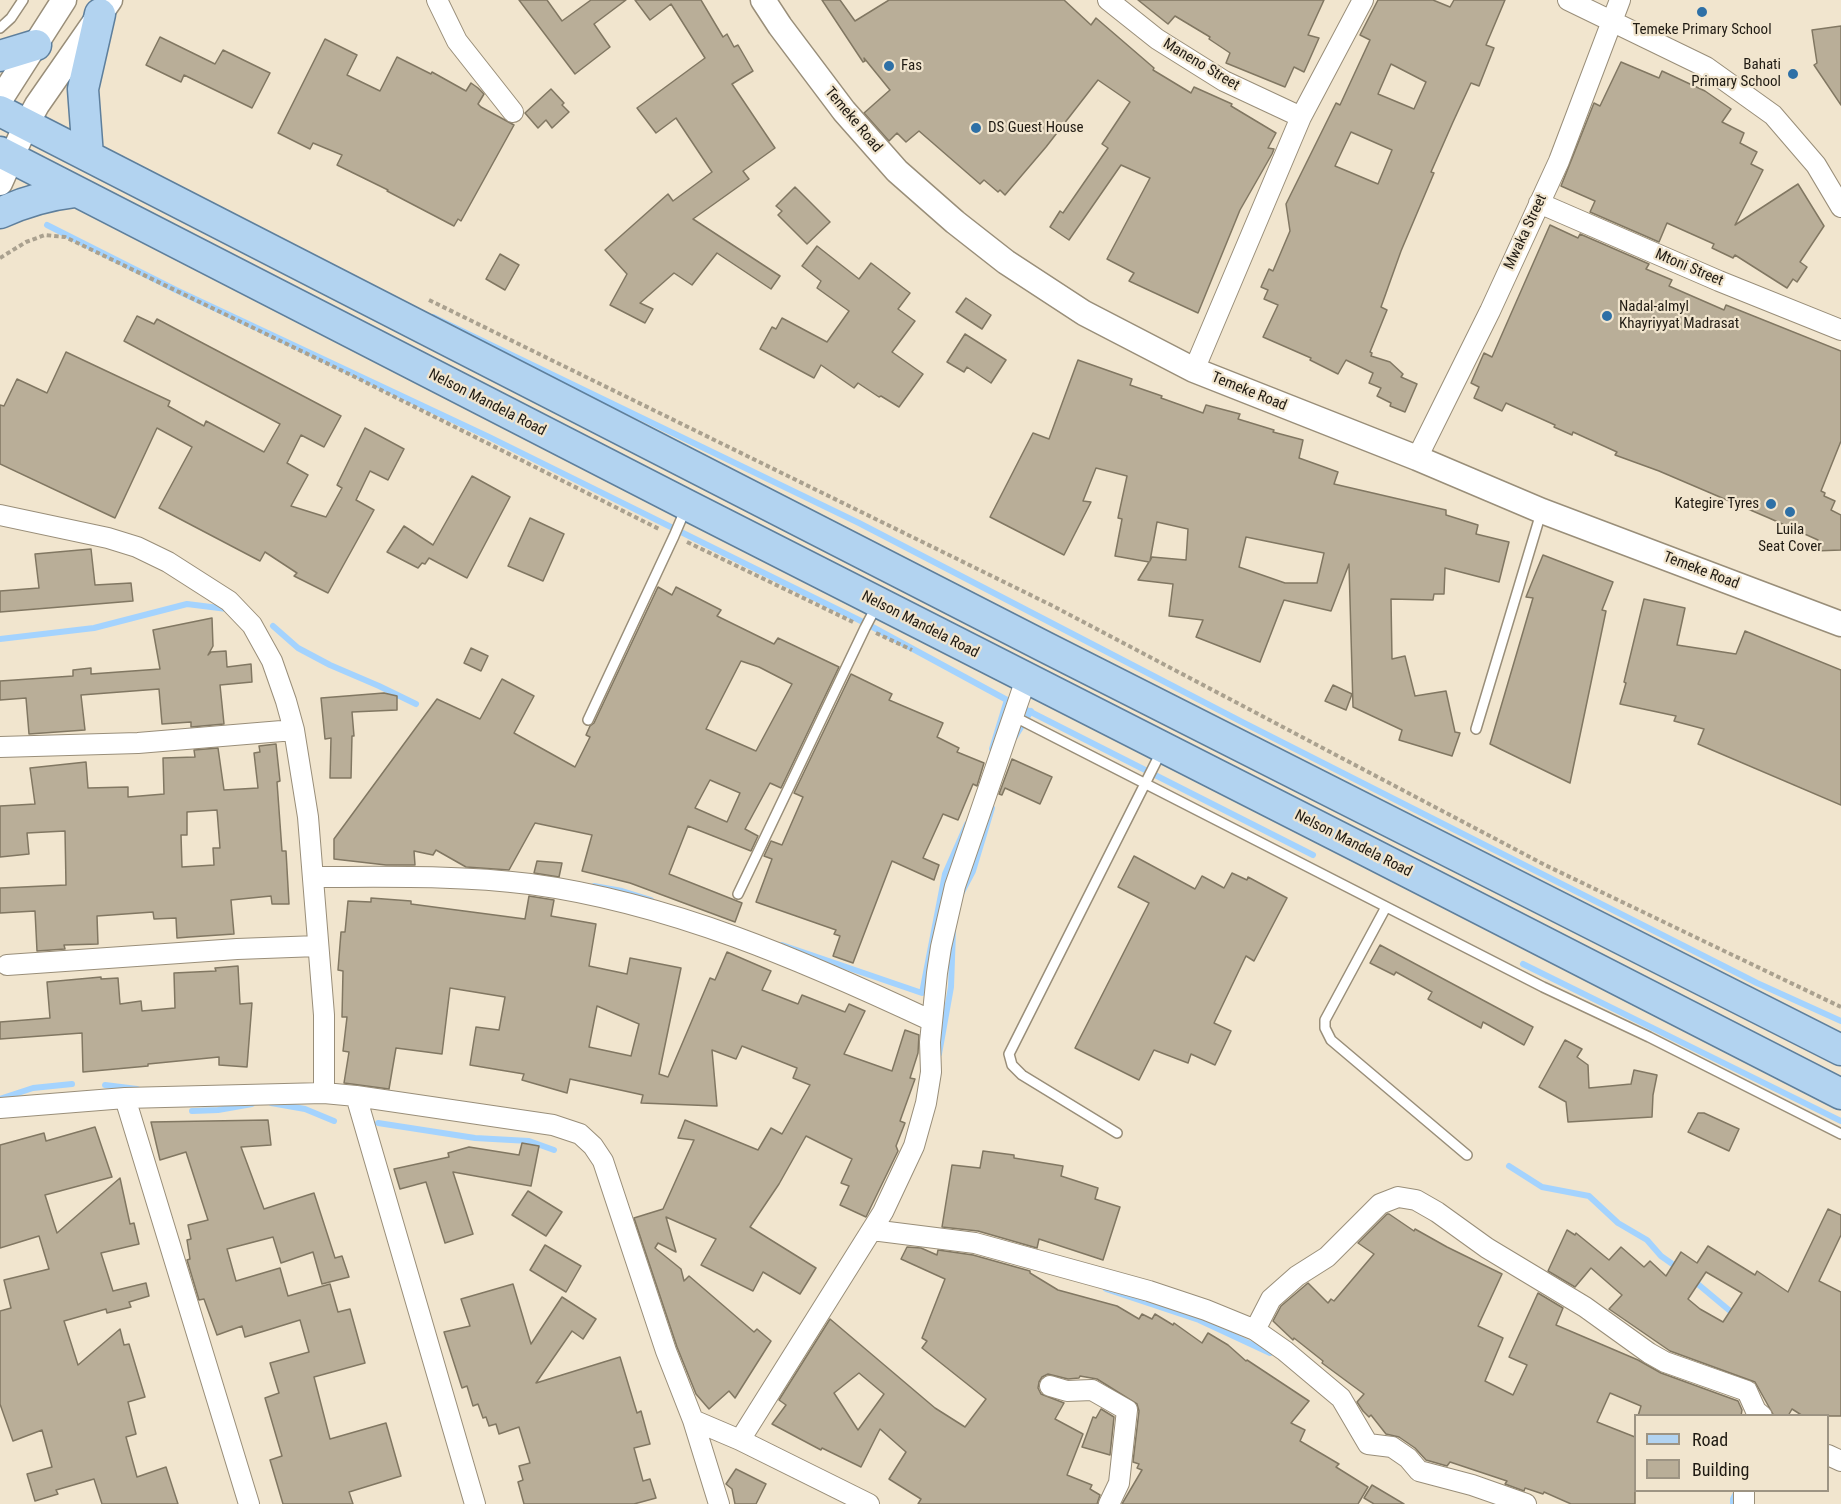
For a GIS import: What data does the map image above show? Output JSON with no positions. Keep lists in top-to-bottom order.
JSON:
{
  "streets": {
    "main road": ["Nelson Mandela Road"],
    "street": [
      "Maneno Street",
      "Temeke Road",
      "Mwaka Street",
      "Mtoni Street"
    ]
  },
  "crossings": [
    ["Temeke Road", "Mwaka Street"],
    ["Mwaka Street", "Mtoni Street"]
  ],
  "places": [
    "Temeke Primary School",
    "Fas",
    "Bahati Primary School",
    "DS Guest House",
    "Nadal-almyl Khayriyyat Madrasat",
    "Kategire Tyres",
    "Luila Seat Cover"
  ],
  "legend": ["Road", "Building"]
}
